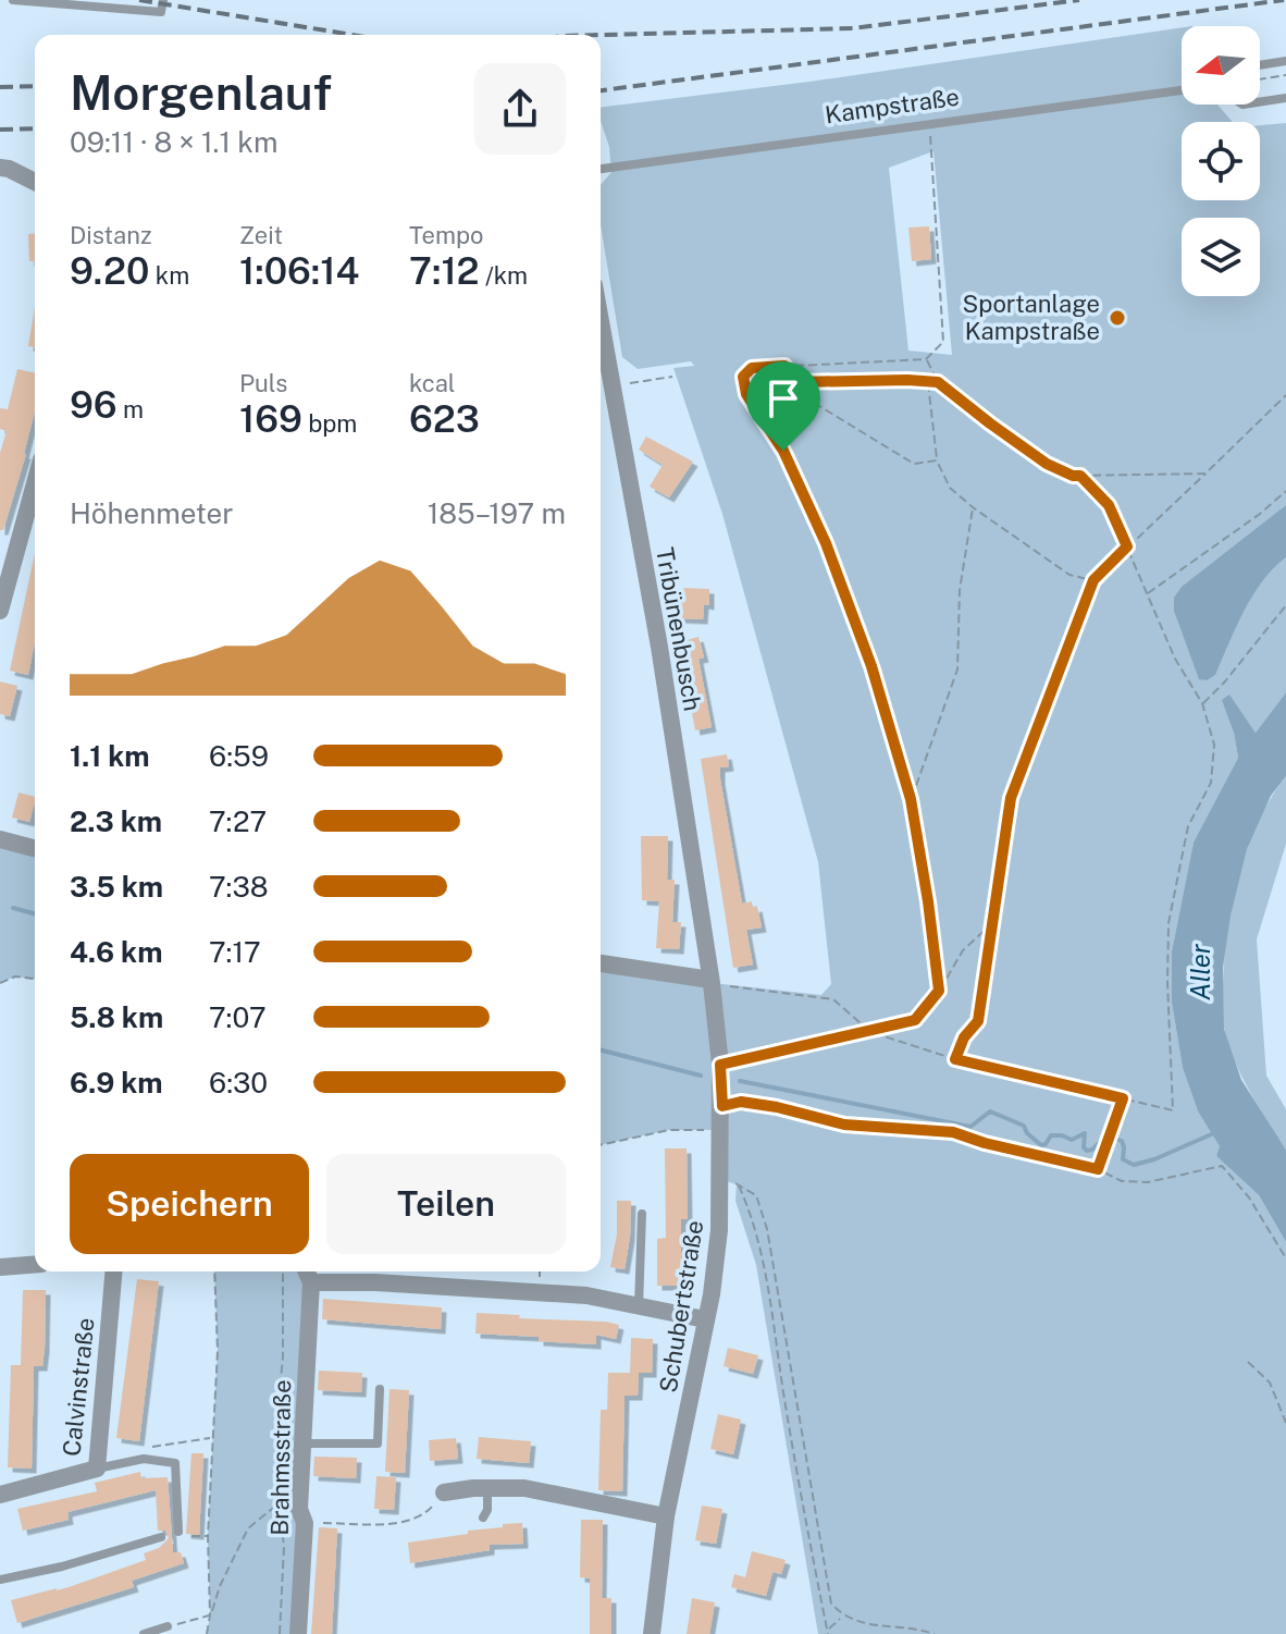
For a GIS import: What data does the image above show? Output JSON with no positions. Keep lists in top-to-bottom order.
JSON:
{
  "streets": {
    "street": [
      "Tribünenbusch",
      "Schubertstraße",
      "Calvinstraße",
      "Brahmsstraße"
    ],
    "lane": ["Kampstraße"]
  },
  "crossings": [
    ["Tribünenbusch", "Schubertstraße"]
  ],
  "water": ["Aller"],
  "places": ["Sportanlage Kampstraße"],
  "north": "left",
  "page": {
    "heading": ["Morgenlauf", "09:11 · 8 × 1.1 km"],
    "stats": [
      ["Distanz", "9.20 km"],
      ["Zeit", "1:06:14"],
      ["Tempo", "7:12 /km"],
      ["96 m"],
      ["Puls", "169 bpm"],
      ["kcal", "623"]
    ],
    "chart": ["Höhenmeter", "185–197 m"],
    "list": [
      {
        "name": "1.1 km",
        "note": "6:59"
      },
      {
        "name": "2.3 km",
        "note": "7:27"
      },
      {
        "name": "3.5 km",
        "note": "7:38"
      },
      {
        "name": "4.6 km",
        "note": "7:17"
      },
      {
        "name": "5.8 km",
        "note": "7:07"
      },
      {
        "name": "6.9 km",
        "note": "6:30"
      }
    ],
    "buttons": ["Speichern", "Teilen"]
  }
}
